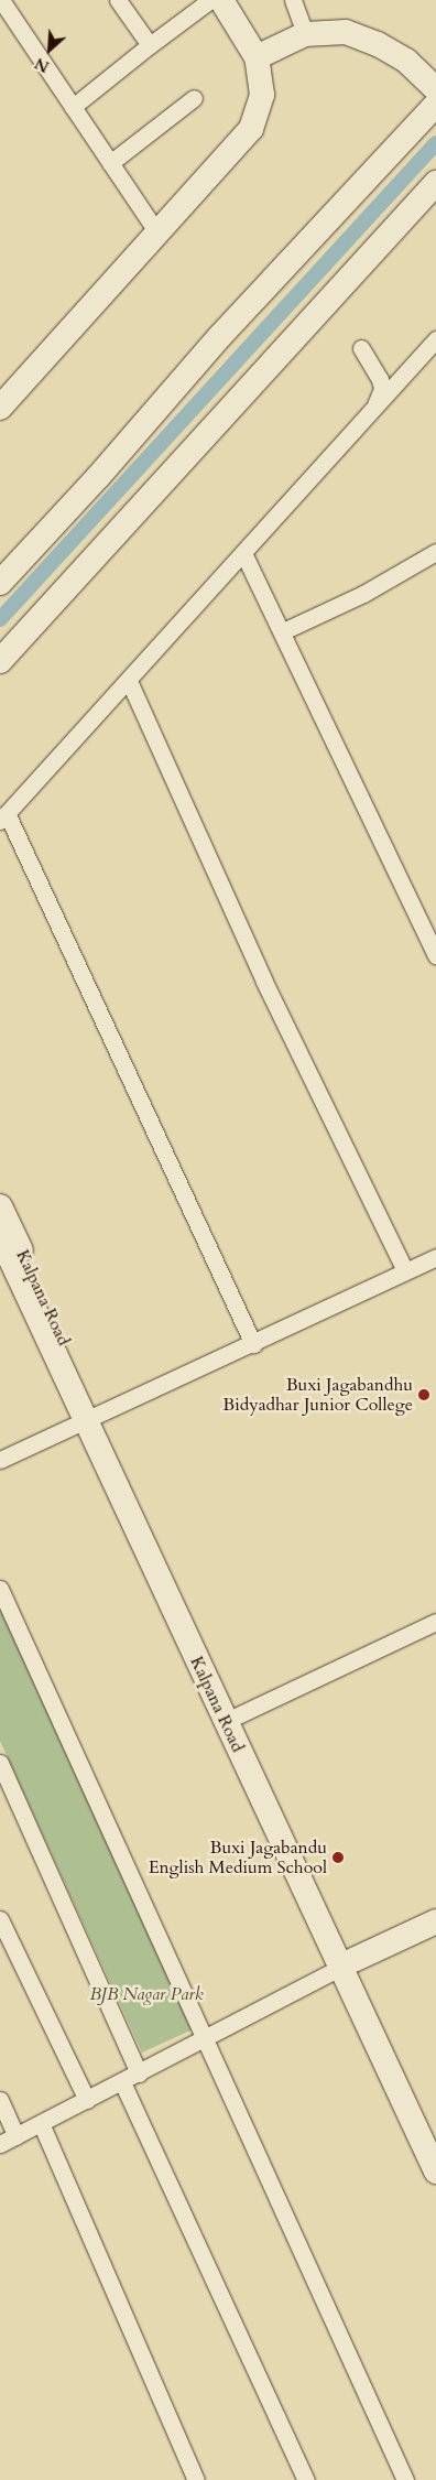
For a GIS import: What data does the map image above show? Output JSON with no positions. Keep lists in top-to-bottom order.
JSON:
{
  "streets": {
    "street": ["Kalpana Road"]
  },
  "parks": ["BJB Nagar Park"],
  "places": ["Buxi Jagabandhu Bidyadhar Junior College", "Buxi Jagabandu English Medium School"],
  "north": "bottom left"
}
